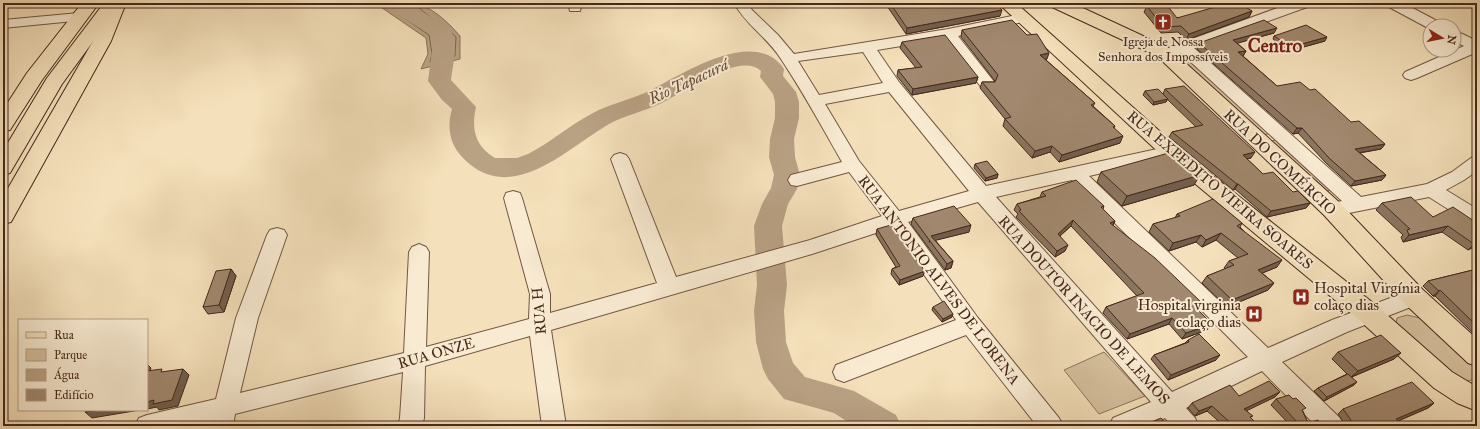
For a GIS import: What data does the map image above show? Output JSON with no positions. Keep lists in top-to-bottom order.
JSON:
{
  "streets": {
    "main road": ["RUA DO COMÉRCIO", "RUA EXPEDITO VIEIRA SOARES"],
    "street": [
      "RUA ANTONIO ALVES DE LORENA",
      "RUA DOUTOR INACIO DE LEMOS",
      "RUA H",
      "RUA ONZE"
    ]
  },
  "crossings": [
    ["RUA ANTONIO ALVES DE LORENA", "RUA ONZE"],
    ["RUA H", "RUA ONZE"]
  ],
  "districts": ["Centro"],
  "water": ["Rio Tapacurá"],
  "places": {
    "church": ["Igreja de Nossa Senhora dos Impossíveis"],
    "hospital": ["Hospital Virgínia colaço dias", "Hospital virginia colaço dias"]
  },
  "legend": [
    "Rua",
    "Parque",
    "Água",
    "Edifício"
  ],
  "north": "right"
}
